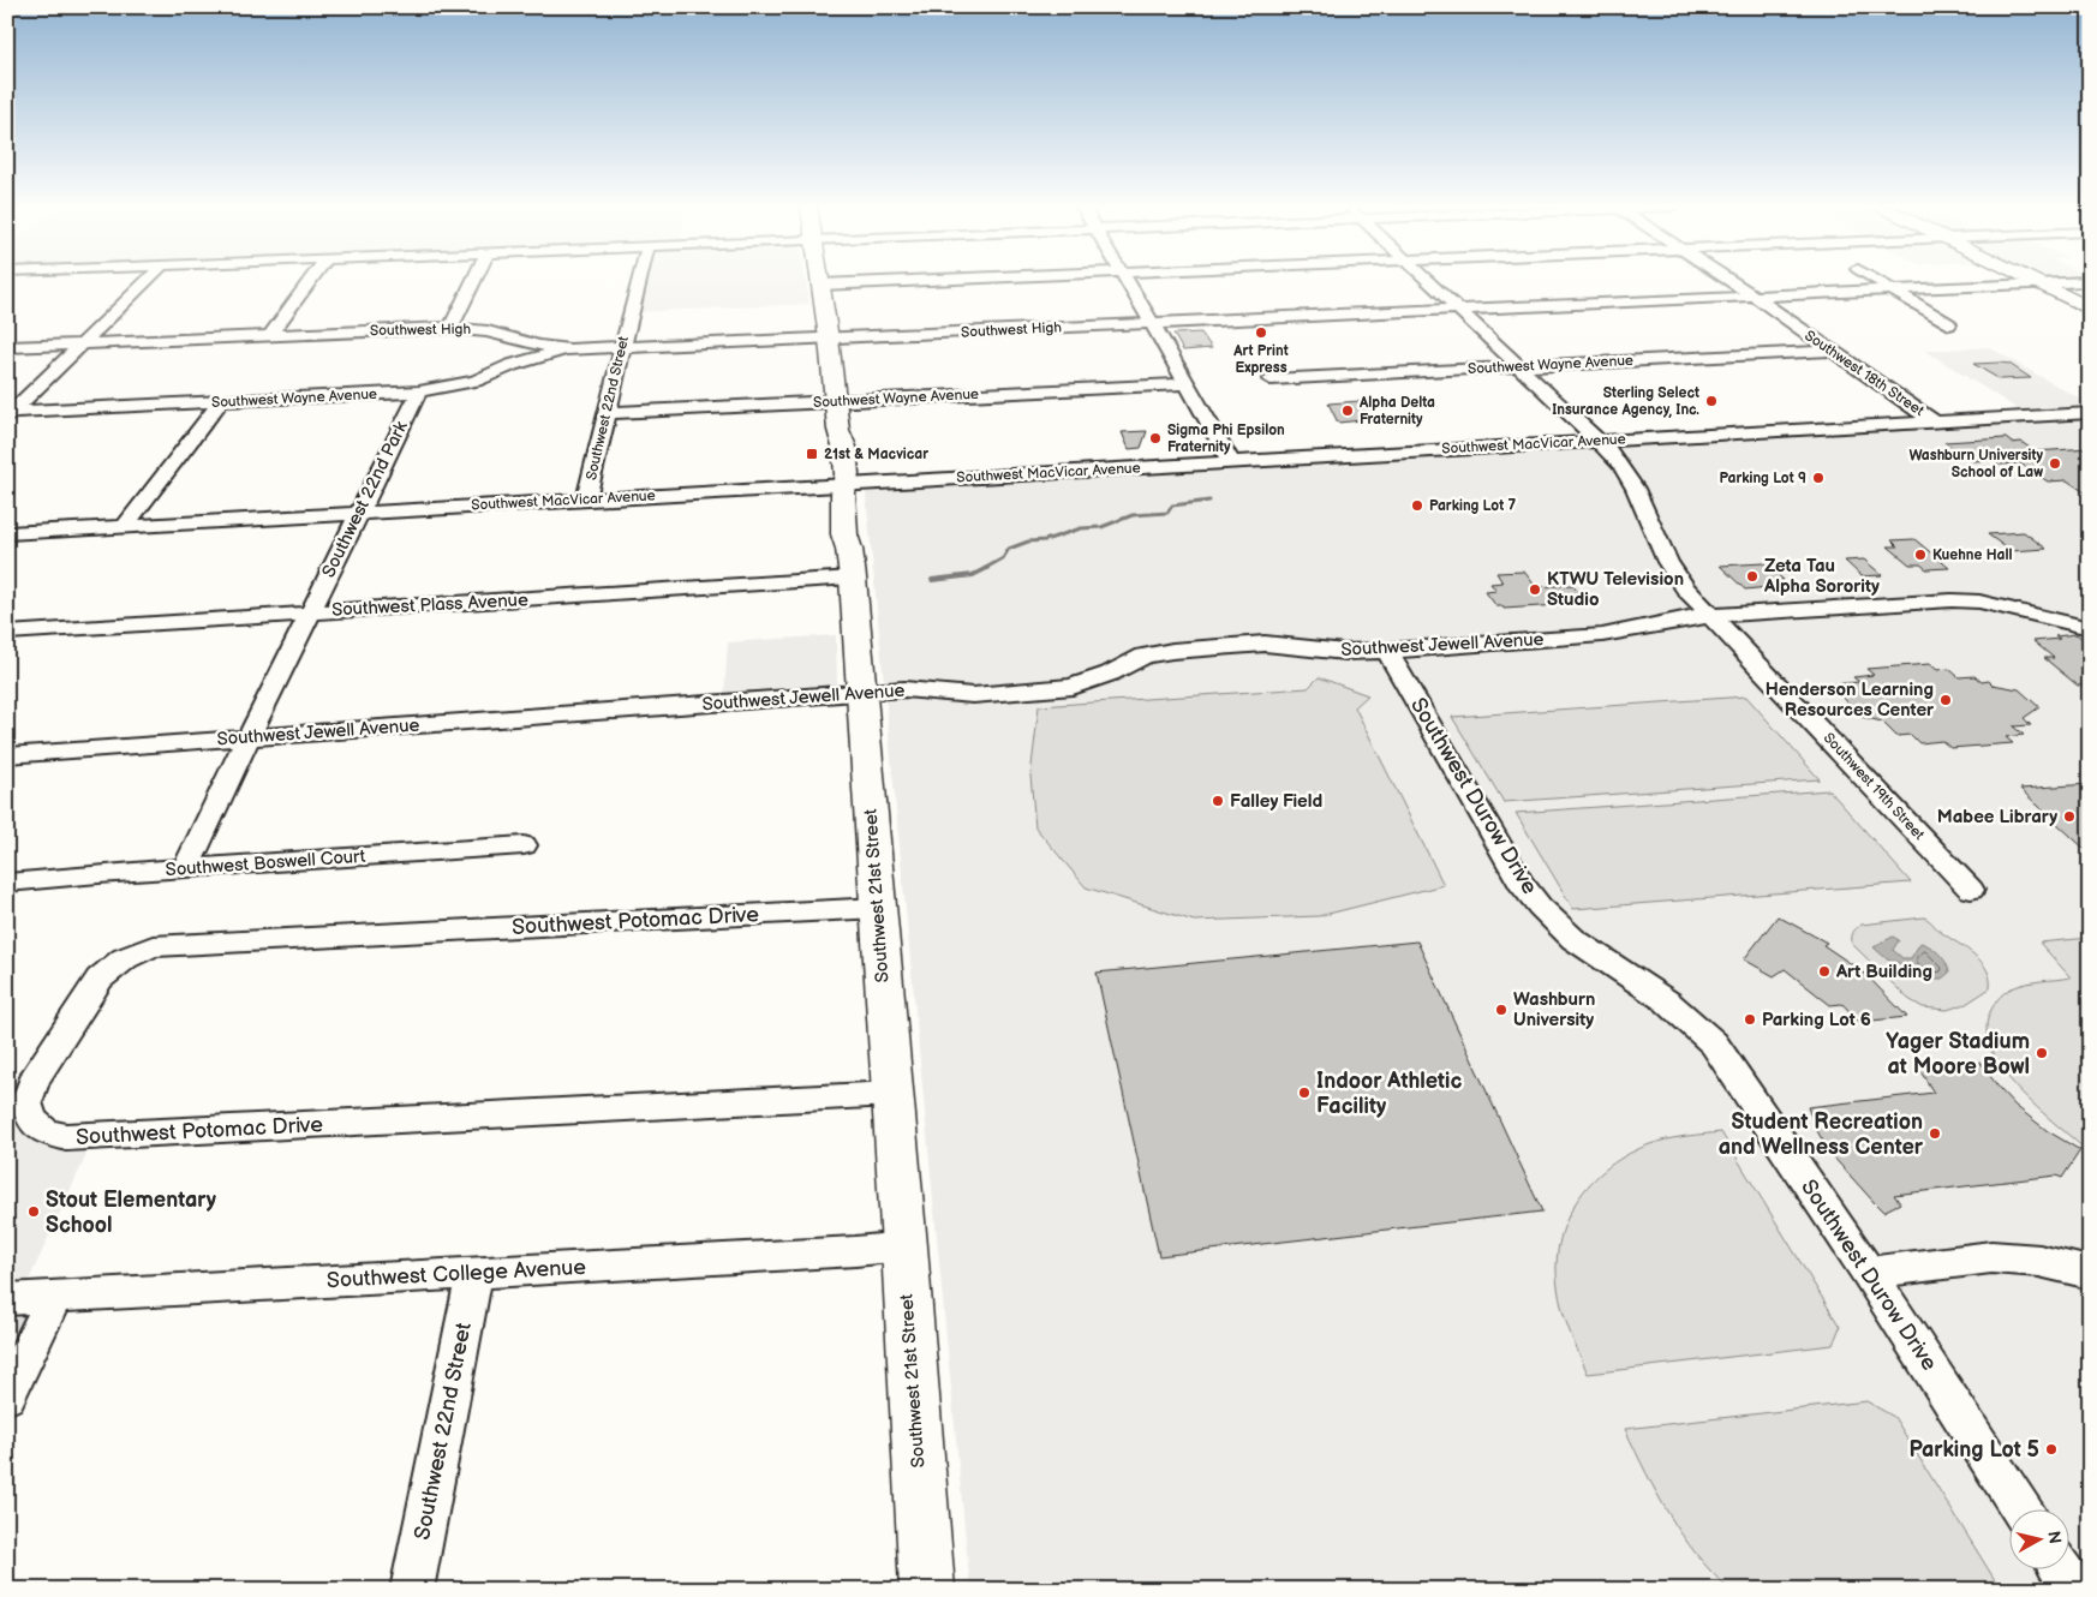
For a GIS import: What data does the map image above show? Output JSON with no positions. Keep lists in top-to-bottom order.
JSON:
{
  "streets": {
    "main road": ["Southwest 21st Street"],
    "street": [
      "Southwest High",
      "Southwest Wayne Avenue",
      "Southwest 18th Street",
      "Southwest 22nd Street",
      "Southwest MacVicar Avenue",
      "Southwest 22nd Park",
      "Southwest Plass Avenue",
      "Southwest Jewell Avenue",
      "Southwest 19th Street",
      "Southwest Durow Drive",
      "Southwest Boswell Court",
      "Southwest Potomac Drive",
      "Southwest College Avenue"
    ]
  },
  "crossings": [
    ["Southwest High", "Southwest Wayne Avenue"],
    ["Southwest High", "Southwest 18th Street"],
    ["Southwest High", "Southwest 22nd Street"],
    ["Southwest High", "Southwest 19th Street"],
    ["Southwest High", "Southwest 21st Street"],
    ["Southwest Wayne Avenue", "Southwest 18th Street"],
    ["Southwest Wayne Avenue", "Southwest 22nd Street"],
    ["Southwest Wayne Avenue", "Southwest 22nd Park"],
    ["Southwest Wayne Avenue", "Southwest 19th Street"],
    ["Southwest Wayne Avenue", "Southwest 21st Street"],
    ["Southwest 18th Street", "Southwest MacVicar Avenue"],
    ["Southwest 22nd Street", "Southwest MacVicar Avenue"],
    ["Southwest 22nd Street", "Southwest College Avenue"],
    ["Southwest MacVicar Avenue", "Southwest 22nd Park"],
    ["Southwest MacVicar Avenue", "Southwest 19th Street"],
    ["Southwest MacVicar Avenue", "Southwest 21st Street"],
    ["Southwest 22nd Park", "Southwest Plass Avenue"],
    ["Southwest 22nd Park", "Southwest Jewell Avenue"],
    ["Southwest 22nd Park", "Southwest Boswell Court"],
    ["Southwest Plass Avenue", "Southwest 21st Street"],
    ["Southwest Jewell Avenue", "Southwest 19th Street"],
    ["Southwest Jewell Avenue", "Southwest Durow Drive"],
    ["Southwest Jewell Avenue", "Southwest 21st Street"],
    ["Southwest 21st Street", "Southwest Potomac Drive"],
    ["Southwest 21st Street", "Southwest College Avenue"]
  ],
  "places": {
    "other": [
      "Art Print Express",
      "Sterling Select Insurance Agency, Inc.",
      "Alpha Delta Fraternity",
      "Sigma Phi Epsilon Fraternity",
      "Washburn University School of Law",
      "Parking Lot 9",
      "Parking Lot 7",
      "Kuehne Hall",
      "Zeta Tau Alpha Sorority",
      "KTWU Television Studio",
      "Henderson Learning Resources Center",
      "Falley Field",
      "Mabee Library",
      "Art Building",
      "Washburn University",
      "Parking Lot 6",
      "Yager Stadium at Moore Bowl",
      "Indoor Athletic Facility",
      "Student Recreation and Wellness Center",
      "Stout Elementary School",
      "Parking Lot 5"
    ],
    "transit": ["21st & Macvicar"]
  },
  "north": "right"
}
